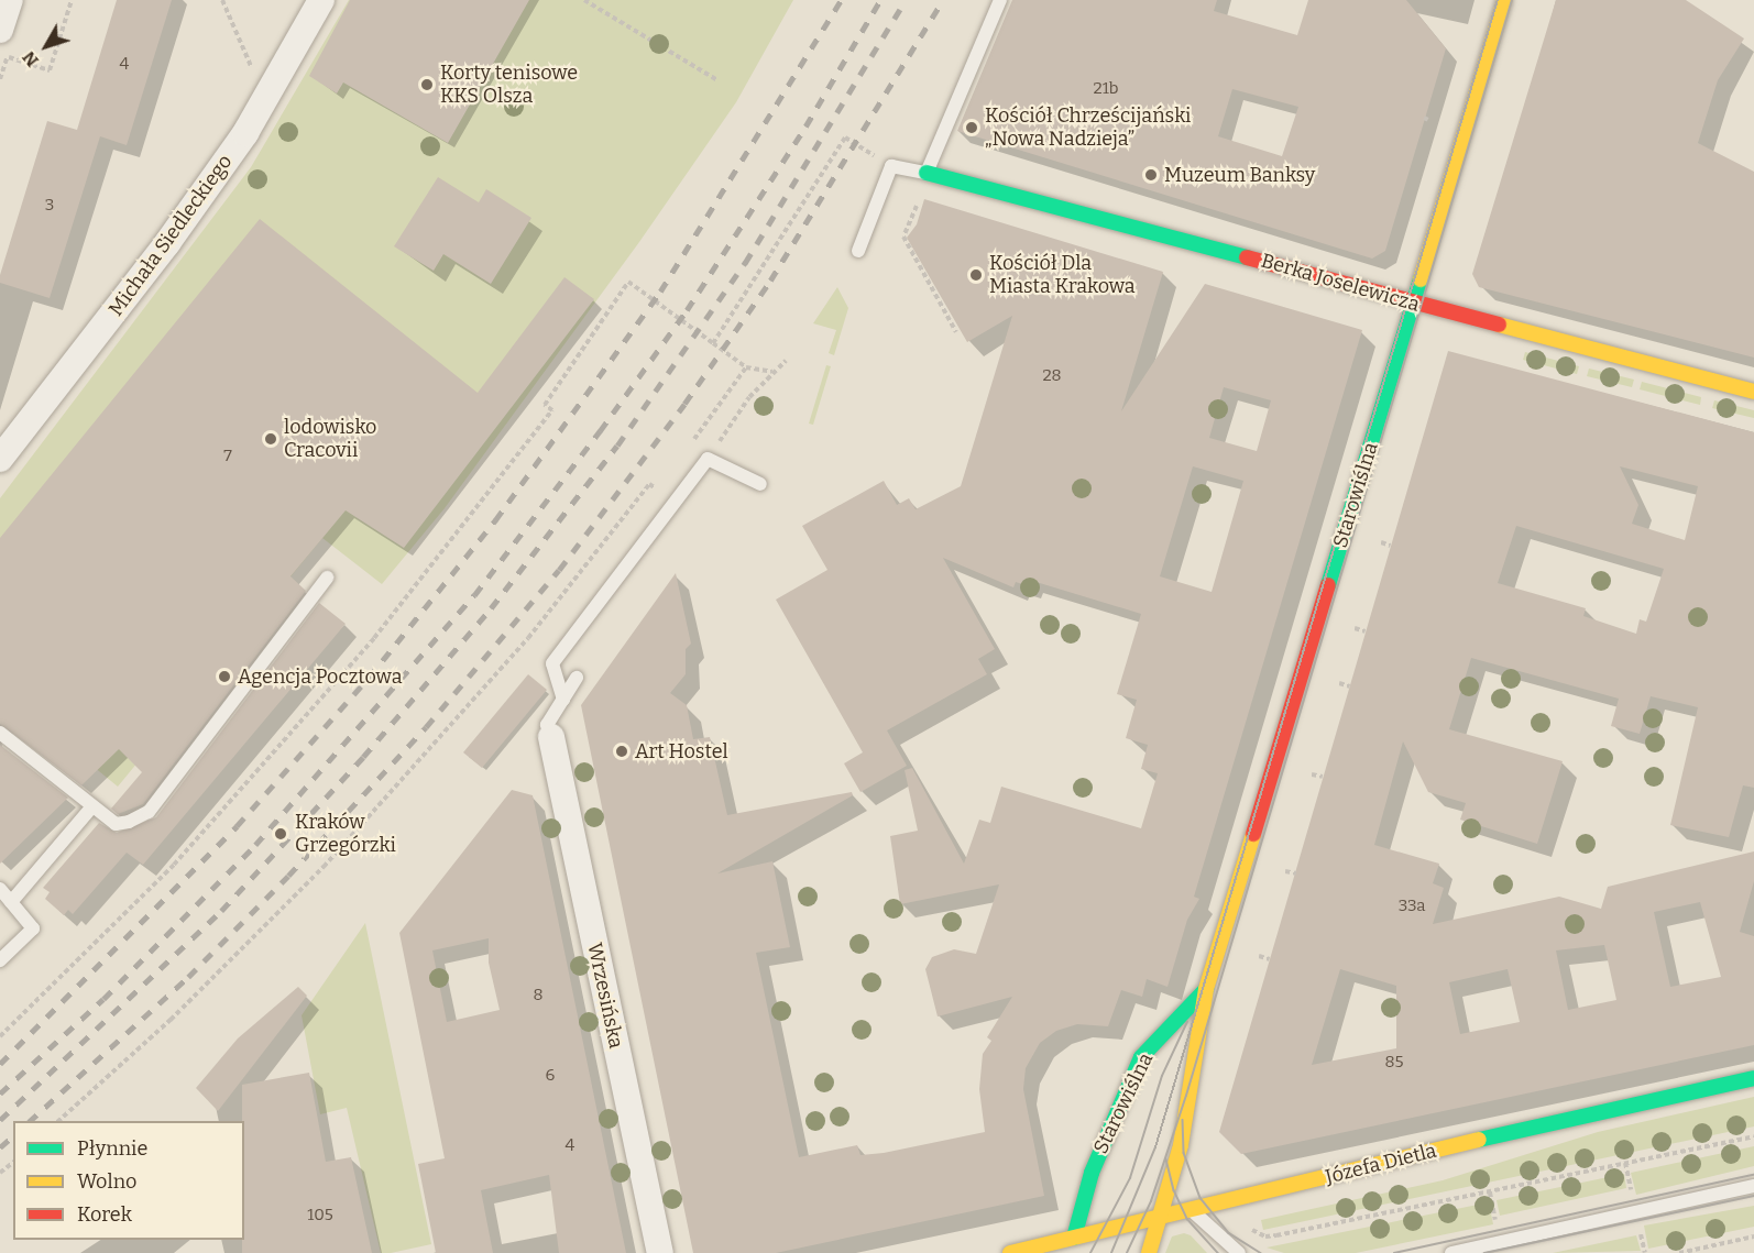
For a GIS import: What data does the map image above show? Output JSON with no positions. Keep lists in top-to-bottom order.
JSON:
{
  "streets": {
    "street": [
      "Michała Siedleckiego",
      "Berka Joselewicza",
      "Starowiślna",
      "Wrzesińska",
      "Józefa Dietla"
    ]
  },
  "crossings": [
    ["Berka Joselewicza", "Starowiślna"],
    ["Starowiślna", "Józefa Dietla"]
  ],
  "places": [
    "Korty tenisowe KKS Olsza",
    "Kościół Chrześcijański „Nowa Nadzieja”",
    "Muzeum Banksy",
    "Kościół Dla Miasta Krakowa",
    "lodowisko Cracovii",
    "Agencja Pocztowa",
    "Art Hostel",
    "Kraków Grzegórzki"
  ],
  "house_numbers": [
    "4",
    "21b",
    "3",
    "28",
    "7",
    "33a",
    "8",
    "85",
    "6",
    "4",
    "105"
  ],
  "legend": ["Płynnie", "Wolno", "Korek"],
  "north": "bottom left"
}
